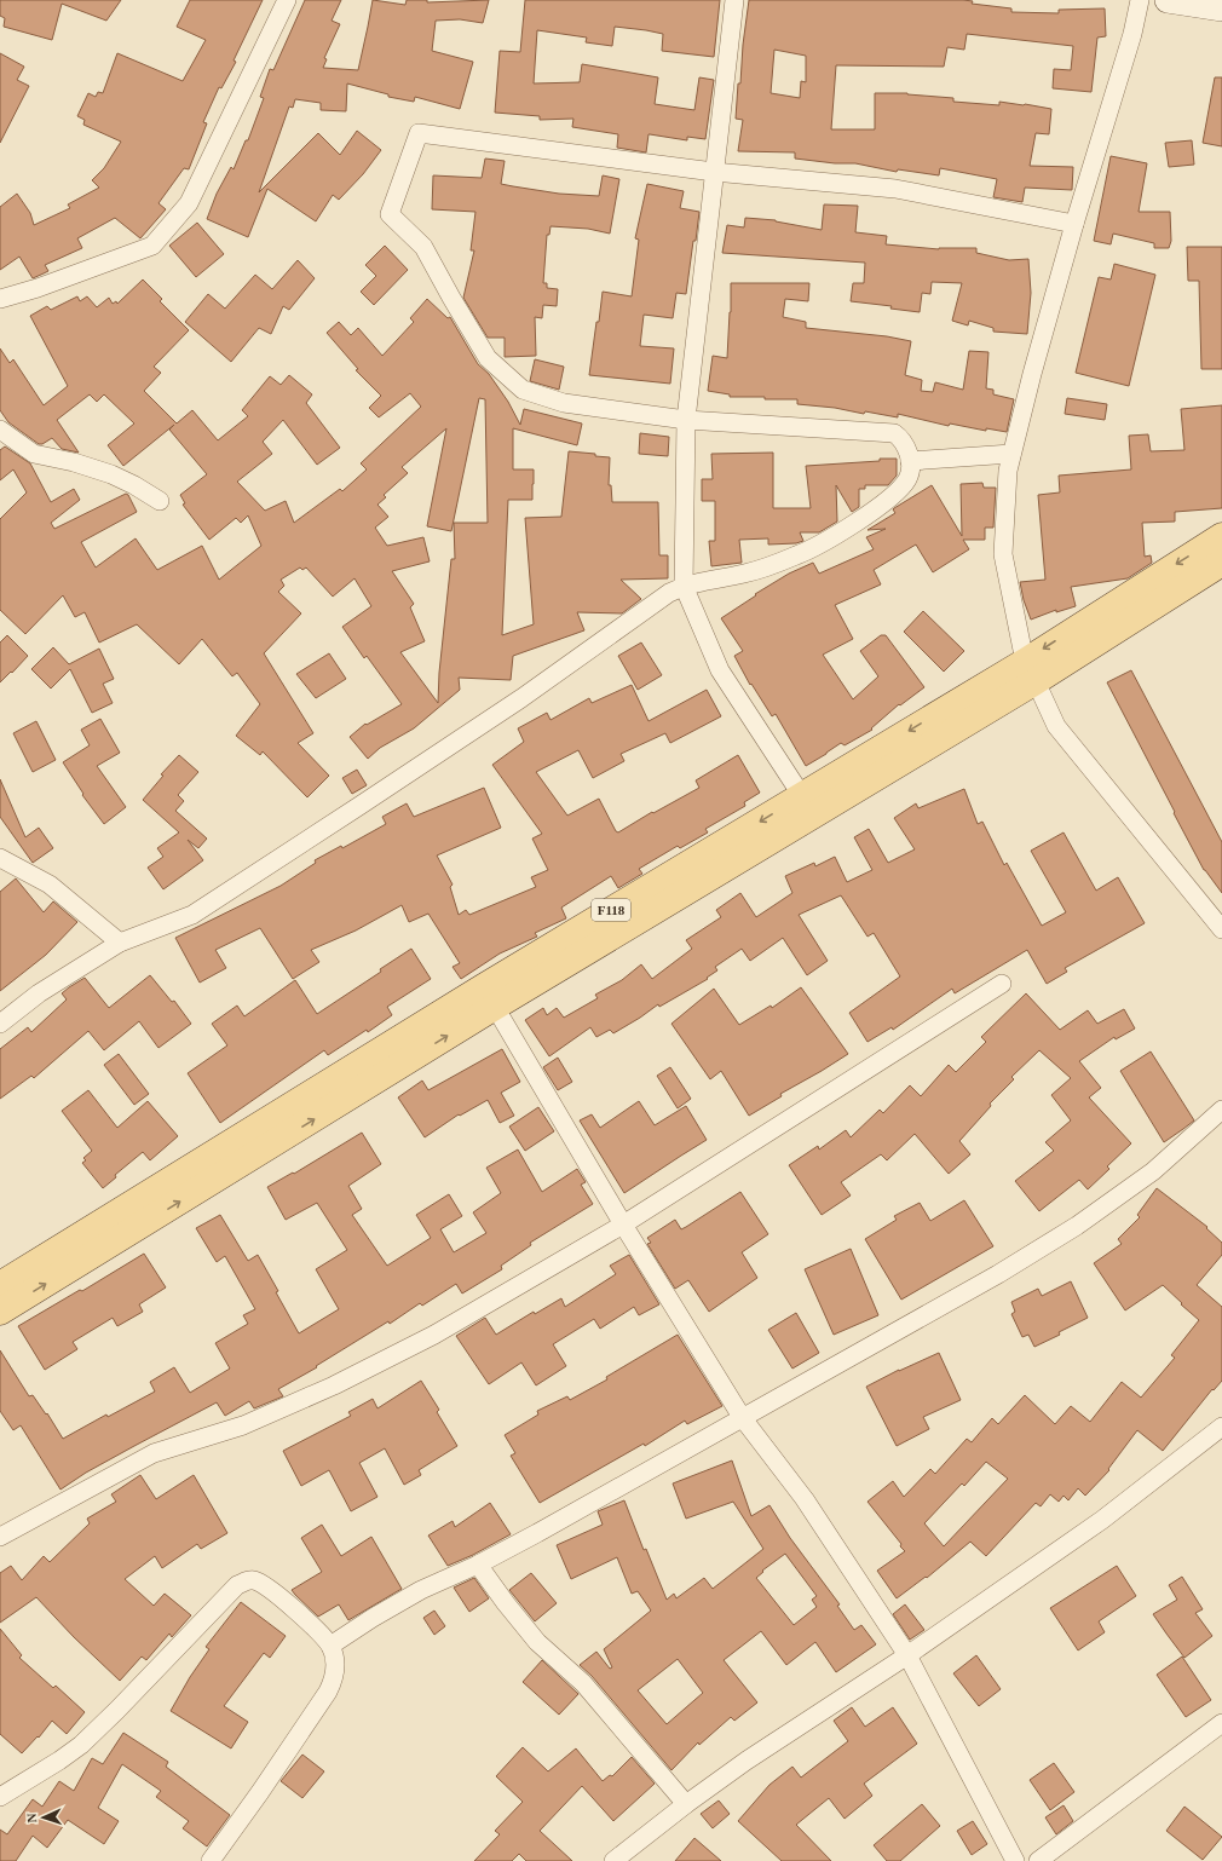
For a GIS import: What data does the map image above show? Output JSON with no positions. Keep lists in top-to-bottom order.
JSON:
{
  "streets": {
    "main road": ["F118"]
  },
  "north": "left"
}
